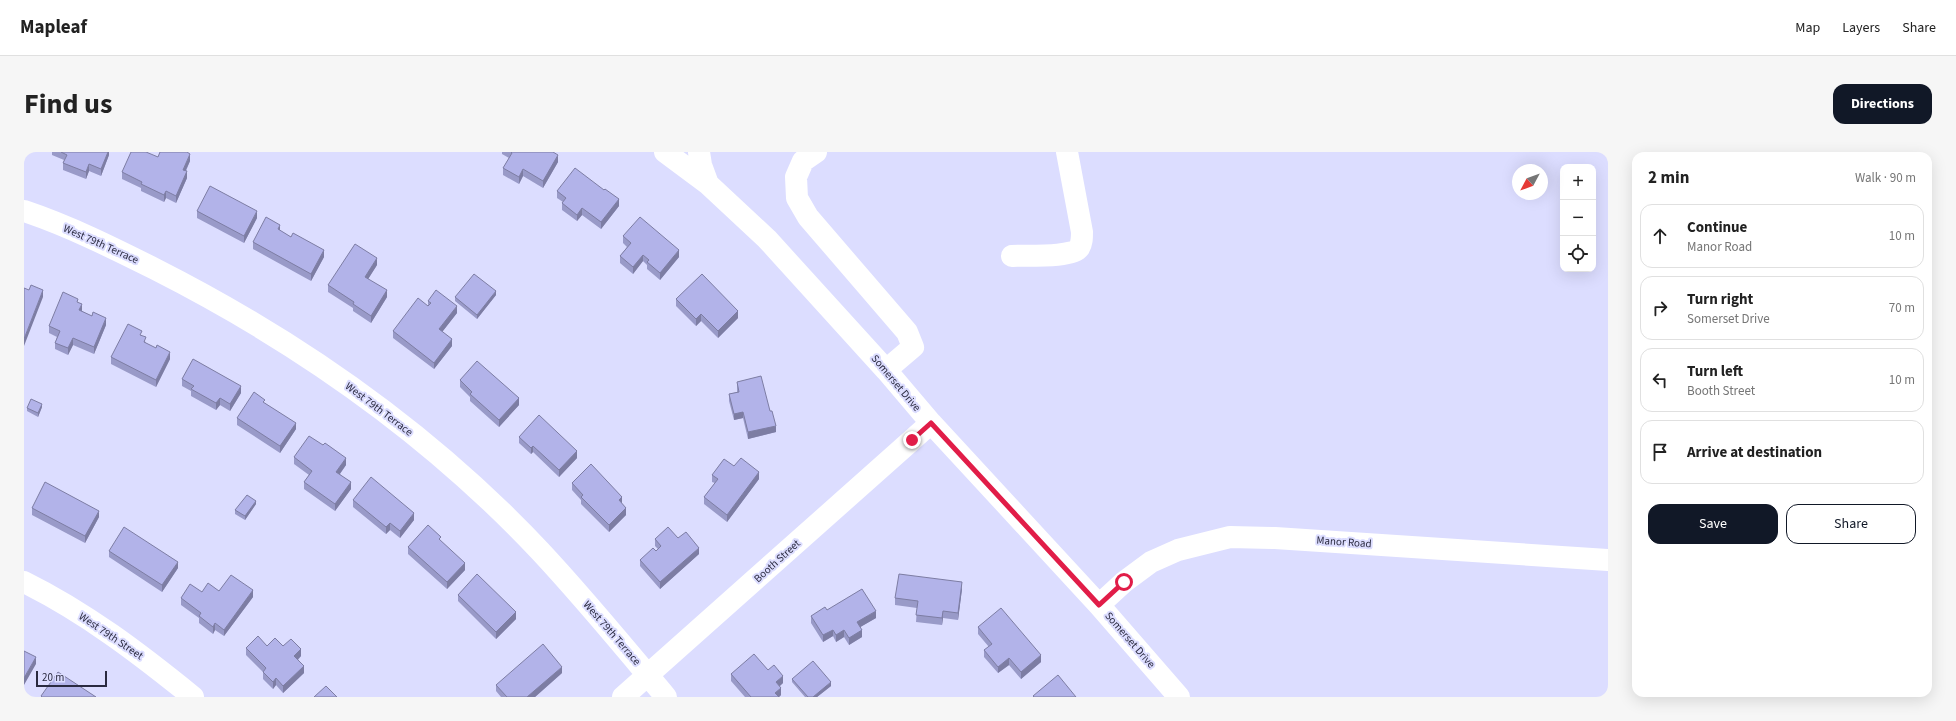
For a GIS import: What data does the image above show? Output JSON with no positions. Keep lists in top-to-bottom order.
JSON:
{
  "streets": {
    "street": [
      "West 79th Terrace",
      "Somerset Drive",
      "Manor Road",
      "Booth Street",
      "West 79th Street"
    ]
  },
  "crossings": [
    ["West 79th Terrace", "Booth Street"],
    ["Somerset Drive", "Manor Road"],
    ["Somerset Drive", "Booth Street"]
  ],
  "scale_bar": "20 m",
  "north": "bottom left",
  "page": {
    "header": "Mapleaf",
    "nav": ["Map", "Layers", "Share"],
    "title": "Find us",
    "buttons": [
      "Directions",
      ["Save", "Share"]
    ],
    "heading": ["2 min", "Walk · 90 m"],
    "map_buttons": ["+", "−"],
    "list": [
      ["Continue", "Manor Road", "10 m"],
      ["Turn right", "Somerset Drive", "70 m"],
      ["Turn left", "Booth Street", "10 m"],
      "Arrive at destination"
    ],
    "scale": "20 m"
  }
}
